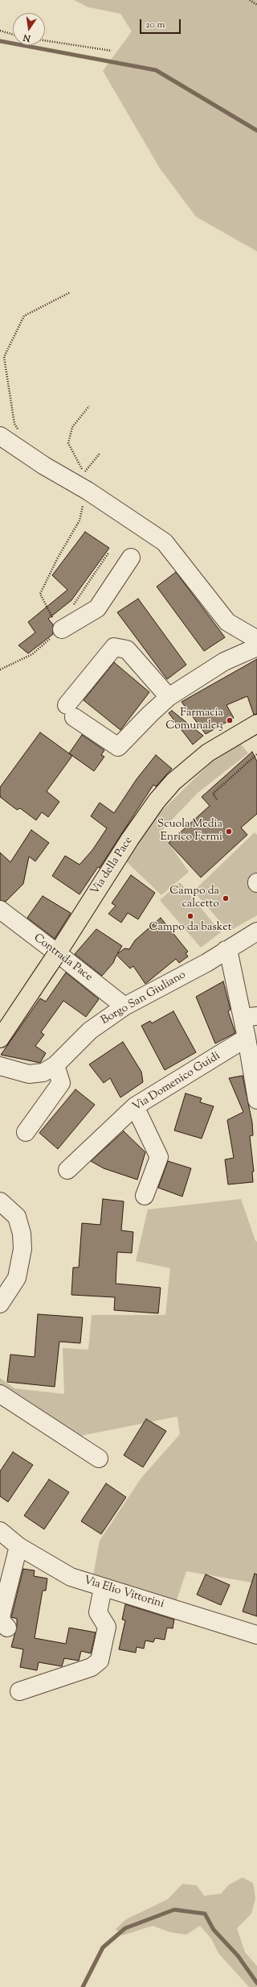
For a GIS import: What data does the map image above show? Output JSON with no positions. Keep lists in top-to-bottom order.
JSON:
{
  "streets": {
    "main road": ["Via della Pace"],
    "street": [
      "Contrada Pace",
      "Borgo San Giuliano",
      "Via Domenico Guidi",
      "Via Elio Vittorini"
    ]
  },
  "crossings": [
    ["Contrada Pace", "Borgo San Giuliano"]
  ],
  "places": [
    "Farmacia Comunale 3",
    "Scuola Media Enrico Fermi",
    "Campo da calcetto",
    "Campo da basket"
  ],
  "scale_bar": "20 m",
  "north": "bottom"
}
